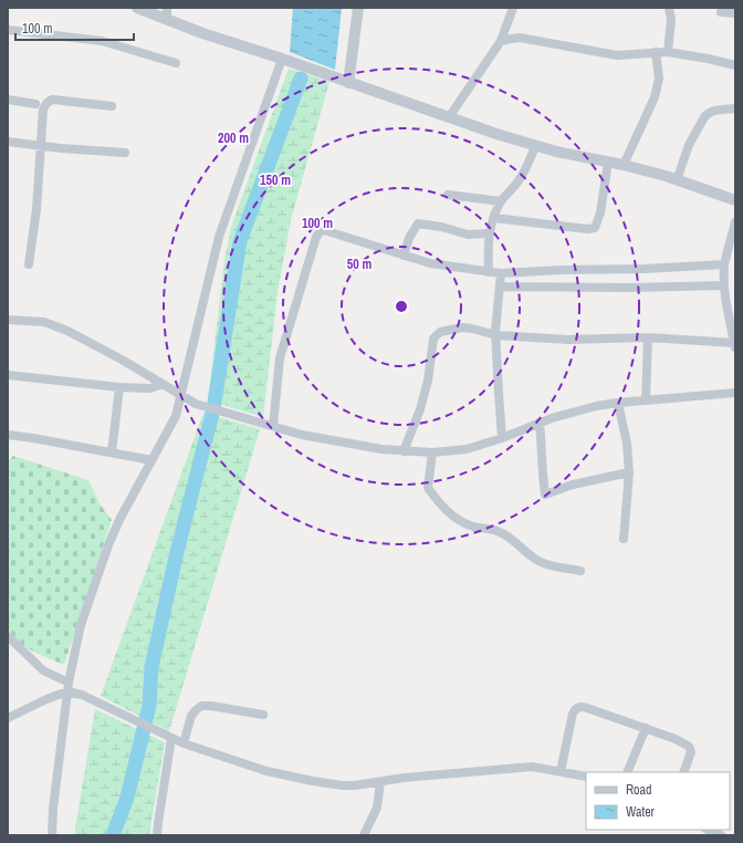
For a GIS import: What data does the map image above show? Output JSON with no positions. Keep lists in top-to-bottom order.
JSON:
{
  "legend": ["Road", "Water"],
  "scale_bar": "100 m",
  "rings": [
    "200 m",
    "150 m",
    "100 m",
    "50 m"
  ]
}
